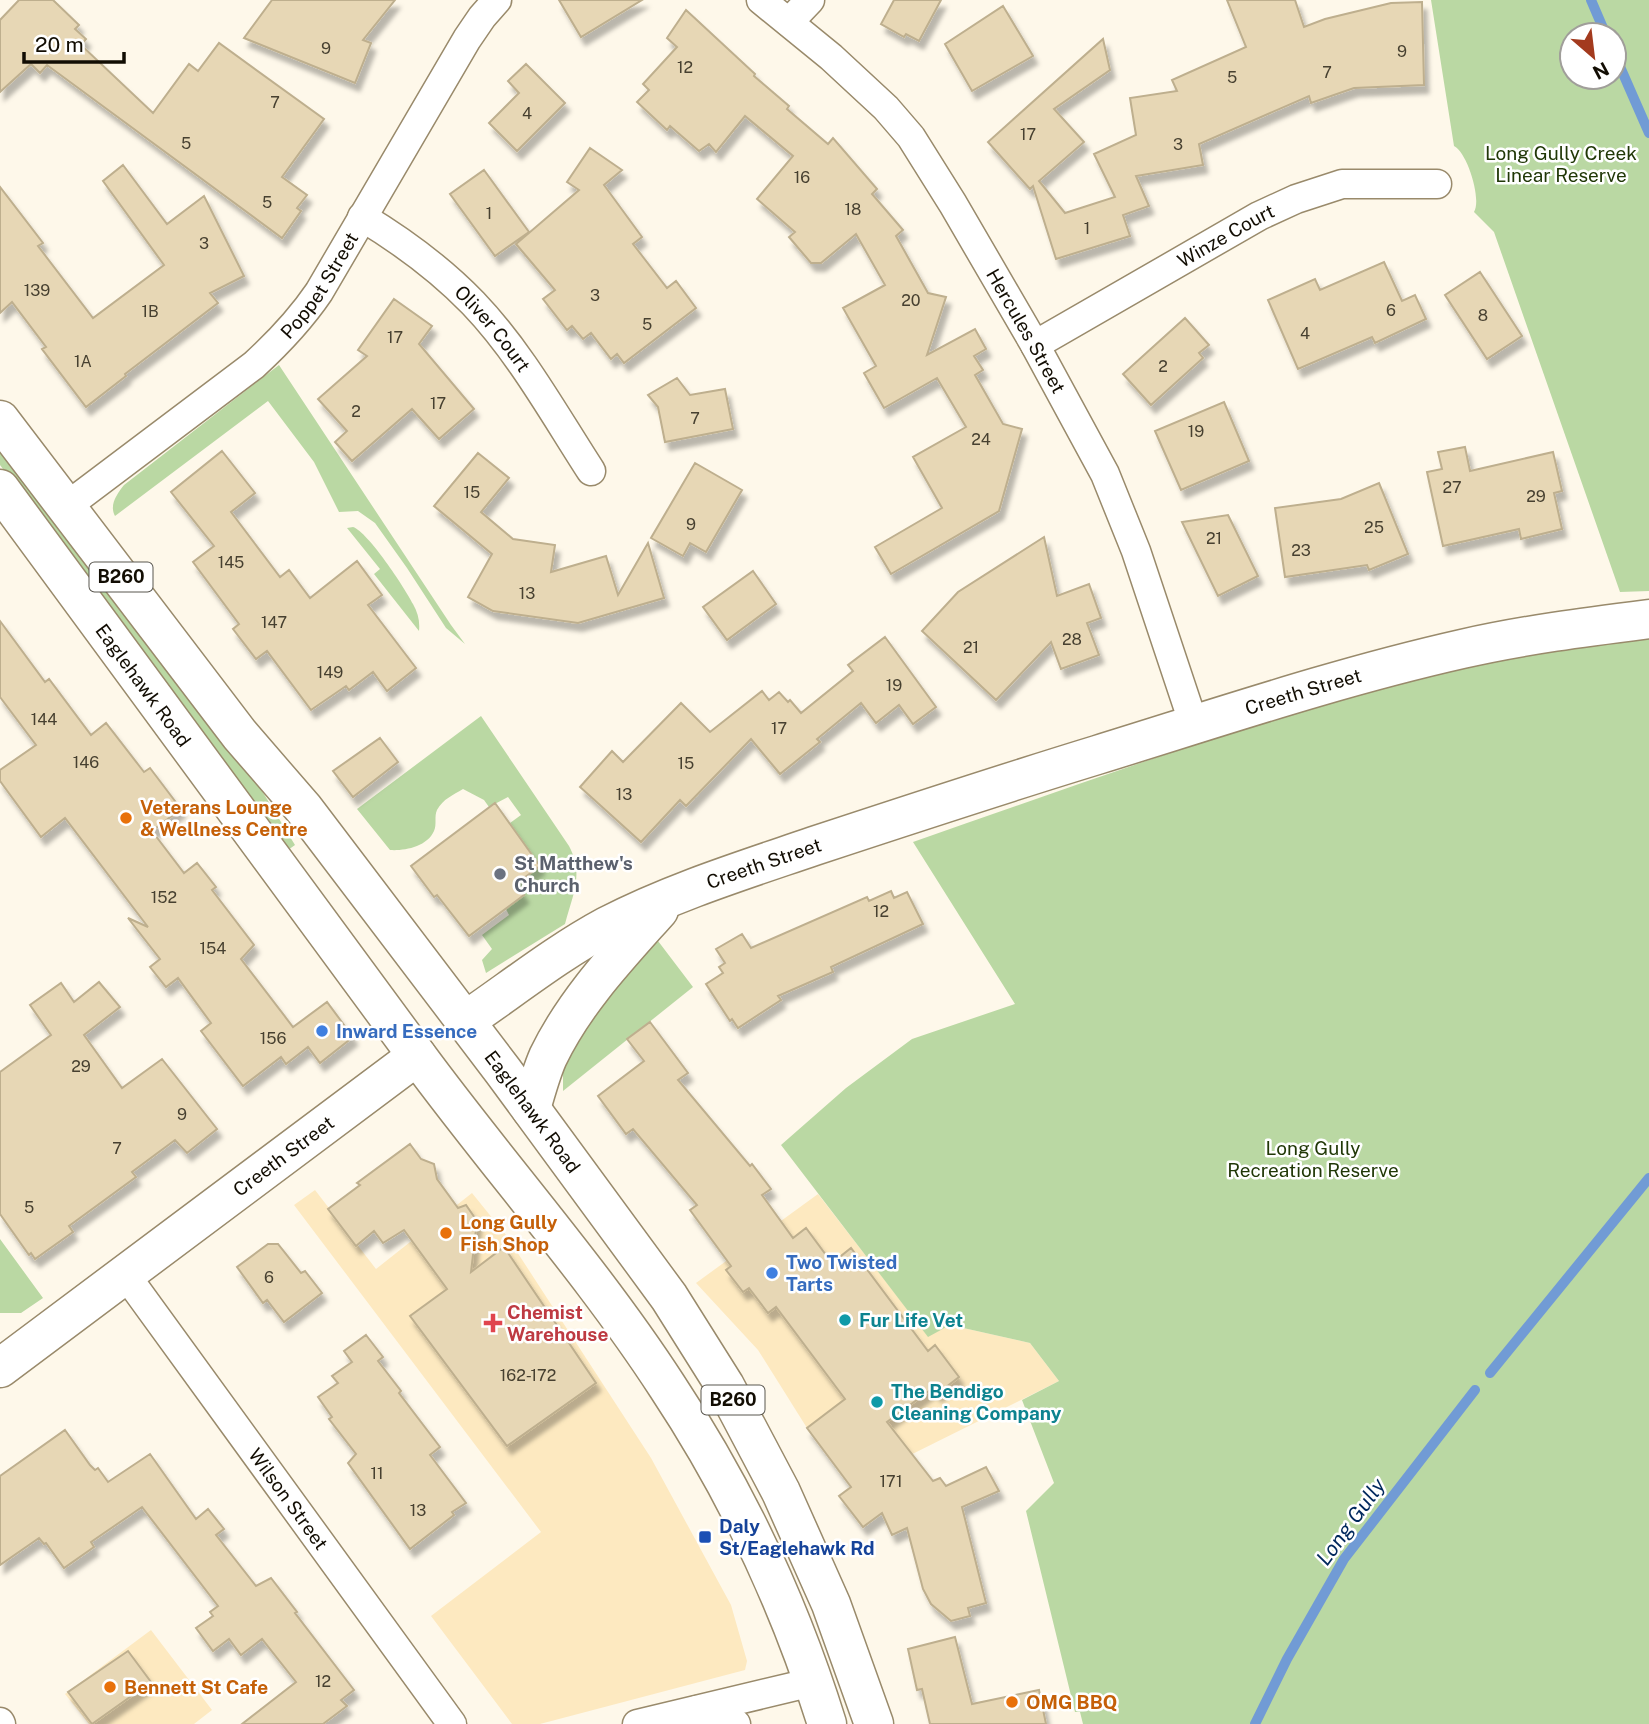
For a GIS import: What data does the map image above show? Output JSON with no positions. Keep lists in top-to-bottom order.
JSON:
{
  "streets": {
    "main road": ["B260", "Eaglehawk Road", "Creeth Street"],
    "street": [
      "Winze Court",
      "Poppet Street",
      "Oliver Court",
      "Hercules Street",
      "Wilson Street"
    ]
  },
  "crossings": [
    ["Winze Court", "Hercules Street"],
    ["Poppet Street", "Oliver Court"],
    ["Poppet Street", "Eaglehawk Road"],
    ["Hercules Street", "Creeth Street"],
    ["Eaglehawk Road", "Creeth Street"],
    ["Creeth Street", "Wilson Street"]
  ],
  "water": ["Long Gully"],
  "parks": ["Long Gully Creek Linear Reserve", "Long Gully Recreation Reserve"],
  "places": {
    "other": [
      "Veterans Lounge & Wellness Centre",
      "St Matthew's Church",
      "Inward Essence",
      "Long Gully Fish Shop",
      "Two Twisted Tarts",
      "Fur Life Vet",
      "The Bendigo Cleaning Company",
      "Bennett St Cafe",
      "OMG BBQ"
    ],
    "health": ["Chemist Warehouse"],
    "transit": ["Daly St/Eaglehawk Rd"]
  },
  "house_numbers": [
    "9",
    "9",
    "12",
    "7",
    "5",
    "7",
    "4",
    "17",
    "5",
    "3",
    "16",
    "5",
    "18",
    "1",
    "1",
    "3",
    "139",
    "3",
    "20",
    "6",
    "1B",
    "8",
    "5",
    "4",
    "17",
    "1A",
    "2",
    "17",
    "2",
    "7",
    "19",
    "24",
    "27",
    "15",
    "29",
    "9",
    "25",
    "21",
    "23",
    "145",
    "13",
    "147",
    "28",
    "21",
    "149",
    "19",
    "144",
    "17",
    "146",
    "15",
    "13",
    "152",
    "12",
    "154",
    "156",
    "29",
    "9",
    "7",
    "5",
    "6",
    "162-172",
    "11",
    "171",
    "13",
    "12"
  ],
  "scale_bar": "20 m",
  "north": "bottom right"
}
